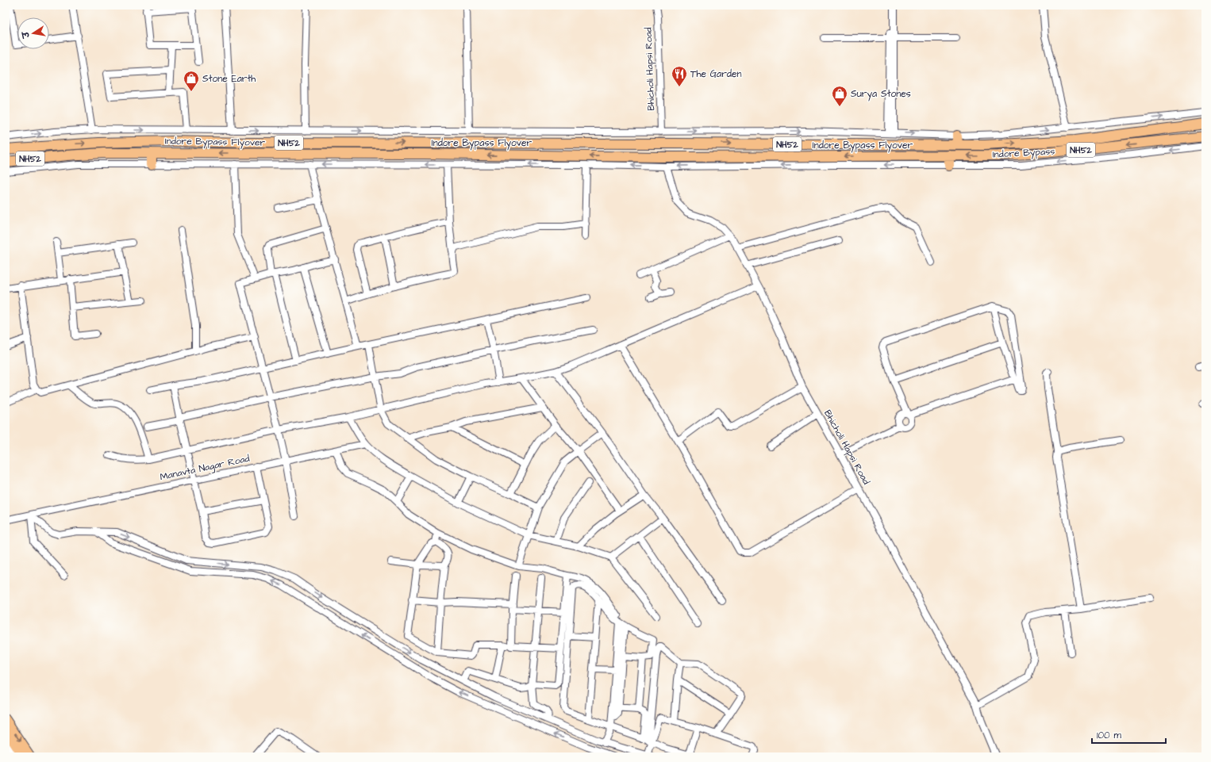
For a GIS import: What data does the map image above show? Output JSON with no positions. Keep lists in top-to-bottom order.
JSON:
{
  "streets": {
    "highway": ["Indore Bypass Flyover", "NH52", "Indore Bypass"],
    "street": ["Bhicholi Hapsi Road", "Manavta Nagar Road"]
  },
  "crossings": [
    ["Indore Bypass Flyover", "Indore Bypass"]
  ],
  "places": {
    "restaurant": ["The Garden"],
    "shop": ["Stone Earth", "Surya Stones"]
  },
  "scale_bar": "100 m",
  "north": "left"
}
